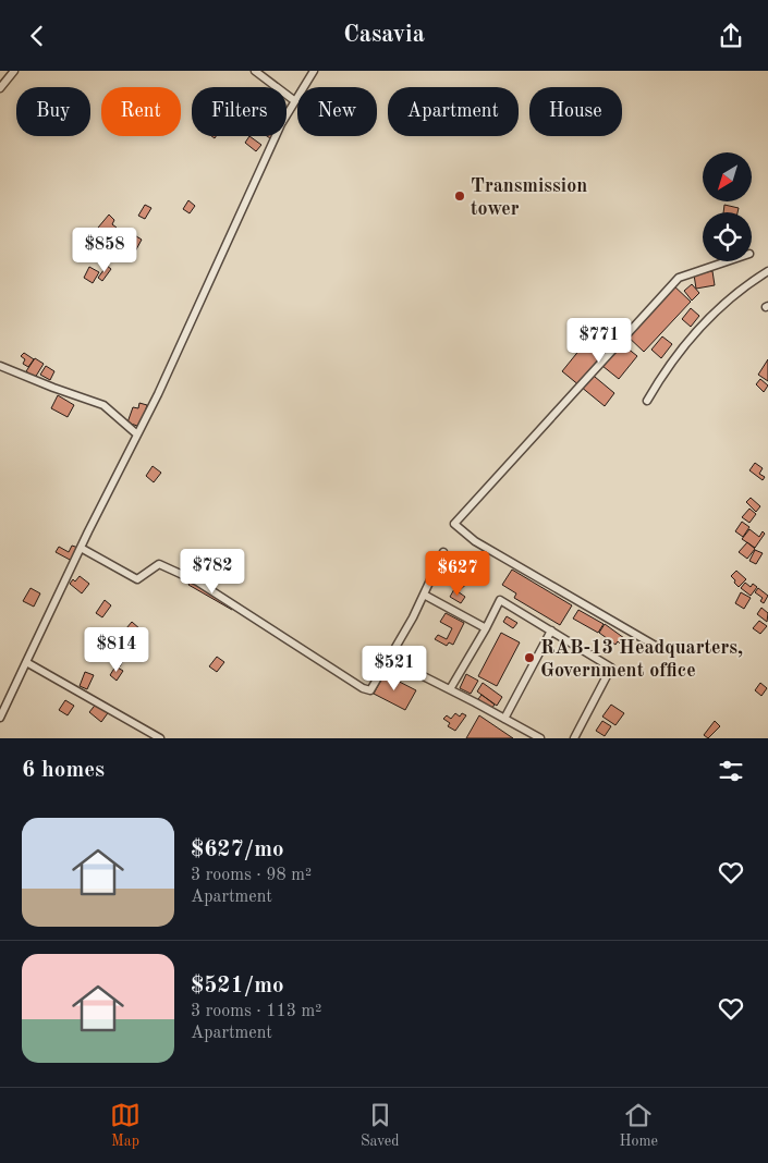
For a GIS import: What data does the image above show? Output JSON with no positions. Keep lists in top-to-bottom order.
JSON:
{
  "places": ["Transmission tower", "RAB-13 Headquarters, Government office"],
  "north": "bottom left",
  "page": {
    "header": "Casavia",
    "chip": [
      "Buy",
      "Rent",
      "Filters",
      "New",
      "Apartment",
      "House"
    ],
    "price": [
      "$858",
      "$771",
      "$782",
      "$627",
      "$814",
      "$521"
    ],
    "heading": "6 homes",
    "list": [
      {
        "name": "$627/mo",
        "note": "3 rooms · 98 m² · Apartment"
      },
      {
        "name": "$521/mo",
        "note": "3 rooms · 113 m² · Apartment"
      }
    ],
    "tabs": ["Map", "Saved", "Home"]
  }
}
